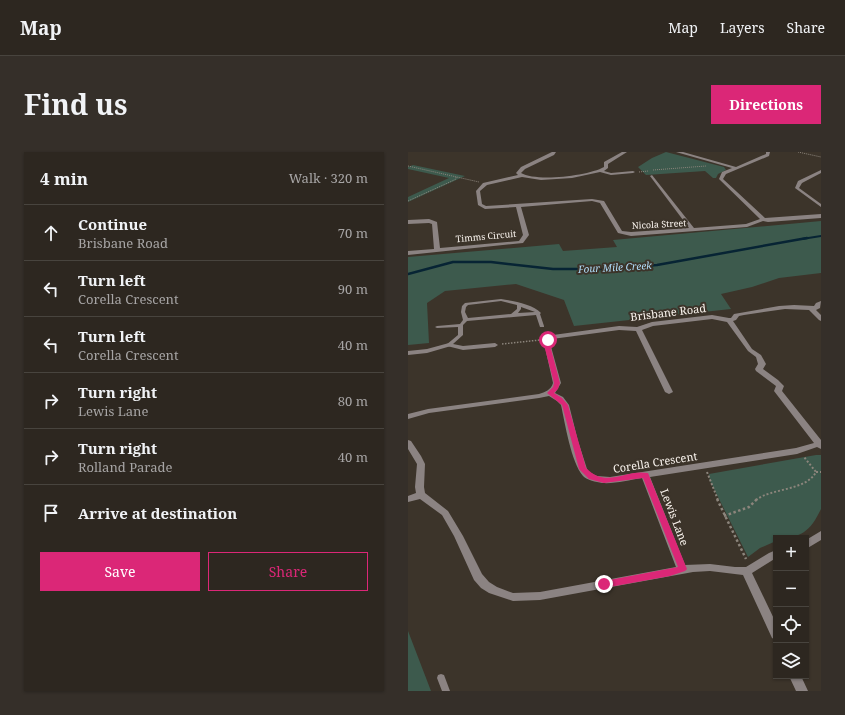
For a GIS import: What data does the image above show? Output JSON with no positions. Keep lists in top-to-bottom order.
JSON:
{
  "streets": {
    "street": [
      "Nicola Street",
      "Timms Circuit",
      "Brisbane Road",
      "Corella Crescent",
      "Lewis Lane"
    ]
  },
  "crossings": [
    ["Nicola Street", "Timms Circuit"],
    ["Brisbane Road", "Corella Crescent"],
    ["Corella Crescent", "Lewis Lane"]
  ],
  "water": ["Four Mile Creek"],
  "page": {
    "header": "Map",
    "nav": ["Map", "Layers", "Share"],
    "title": "Find us",
    "buttons": [
      "Directions",
      ["Save", "Share"]
    ],
    "heading": ["4 min", "Walk · 320 m"],
    "list": [
      ["Continue", "Brisbane Road", "70 m"],
      ["Turn left", "Corella Crescent", "90 m"],
      ["Turn left", "Corella Crescent", "40 m"],
      ["Turn right", "Lewis Lane", "80 m"],
      ["Turn right", "Rolland Parade", "40 m"],
      "Arrive at destination"
    ],
    "map_buttons": ["+", "−"]
  }
}
